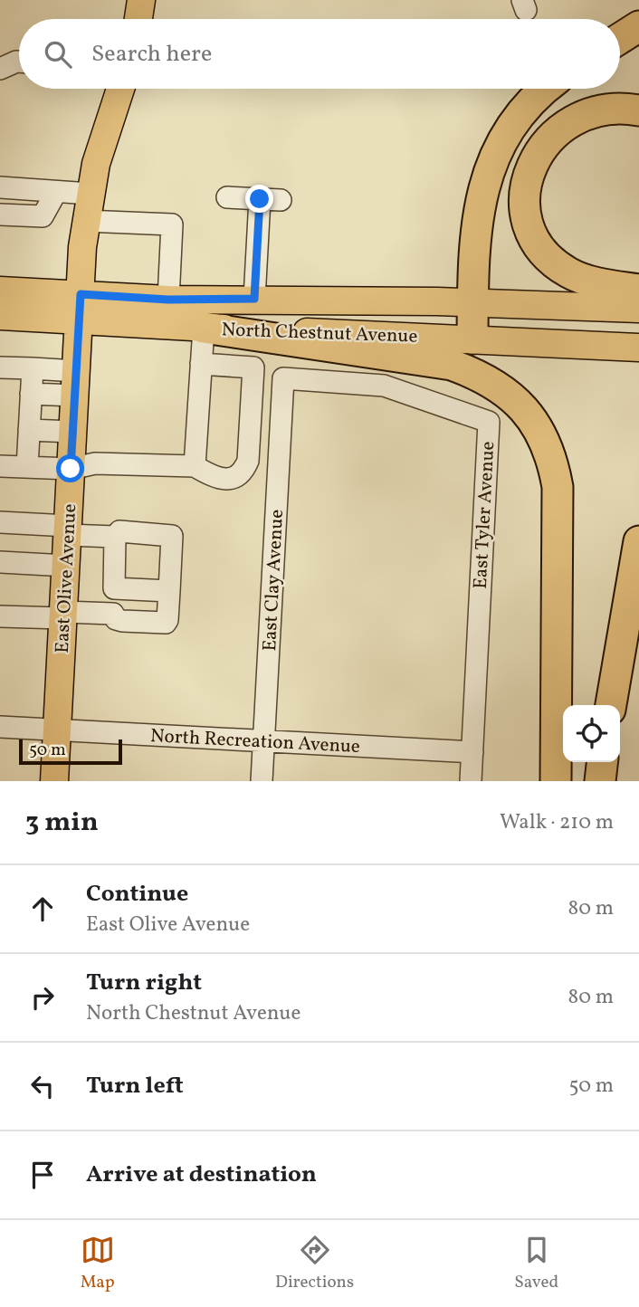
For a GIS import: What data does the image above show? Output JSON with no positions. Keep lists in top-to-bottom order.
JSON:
{
  "streets": {
    "main road": ["North Chestnut Avenue", "East Olive Avenue"],
    "street": ["East Tyler Avenue", "East Clay Avenue", "North Recreation Avenue"]
  },
  "crossings": [
    ["North Chestnut Avenue", "East Olive Avenue"],
    ["East Tyler Avenue", "East Clay Avenue"],
    ["East Tyler Avenue", "North Recreation Avenue"],
    ["East Olive Avenue", "North Recreation Avenue"],
    ["East Clay Avenue", "North Recreation Avenue"]
  ],
  "scale_bar": "50 m",
  "page": {
    "search": "Search here",
    "scale": "50 m",
    "heading": ["3 min", "Walk · 210 m"],
    "list": [
      ["Continue", "East Olive Avenue", "80 m"],
      ["Turn right", "North Chestnut Avenue", "80 m"],
      ["Turn left", "50 m"],
      "Arrive at destination"
    ],
    "nav": ["Map", "Directions", "Saved"]
  }
}
